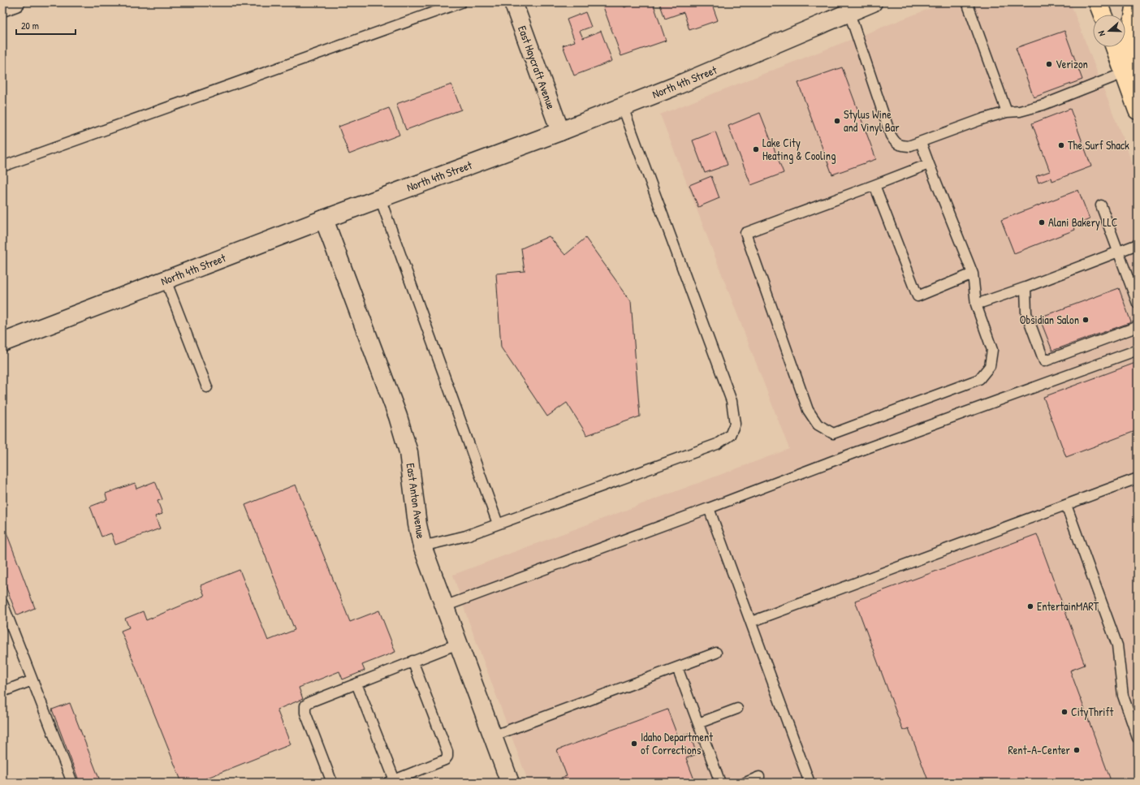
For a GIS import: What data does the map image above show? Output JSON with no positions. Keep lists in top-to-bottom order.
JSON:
{
  "streets": {
    "main road": ["East Haycraft Avenue", "North 4th Street", "East Anton Avenue"]
  },
  "crossings": [
    ["East Haycraft Avenue", "North 4th Street"],
    ["North 4th Street", "East Anton Avenue"]
  ],
  "places": [
    "Verizon",
    "Stylus Wine and Vinyl Bar",
    "The Surf Shack",
    "Lake City Heating & Cooling",
    "Alani Bakery LLC",
    "Obsidian Salon",
    "EntertainMART",
    "CityThrift",
    "Idaho Department of Corrections",
    "Rent-A-Center"
  ],
  "scale_bar": "20 m",
  "north": "left"
}
